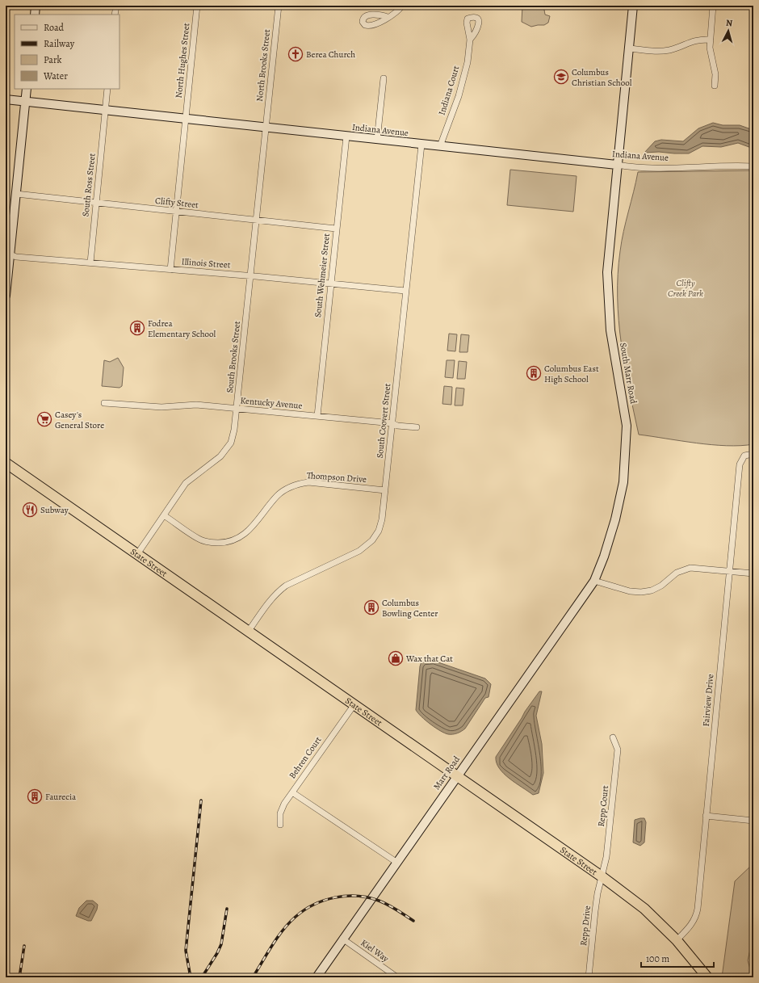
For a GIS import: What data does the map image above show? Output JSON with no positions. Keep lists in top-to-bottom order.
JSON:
{
  "streets": {
    "highway": ["State Street"],
    "street": [
      "North Hughes Street",
      "North Brooks Street",
      "Indiana Court",
      "Indiana Avenue",
      "South Ross Street",
      "Clifty Street",
      "Illinois Street",
      "South Wehmeier Street",
      "South Brooks Street",
      "South Marr Road",
      "Kentucky Avenue",
      "South Coovert Street",
      "Thompson Drive",
      "Fairview Drive",
      "Behren Court",
      "Marr Road",
      "Repp Court",
      "Repp Drive",
      "Kiel Way"
    ]
  },
  "crossings": [
    ["North Hughes Street", "Indiana Avenue"],
    ["North Hughes Street", "Clifty Street"],
    ["North Hughes Street", "Illinois Street"],
    ["North Brooks Street", "Indiana Avenue"],
    ["North Brooks Street", "South Brooks Street"],
    ["Indiana Court", "Indiana Avenue"],
    ["Indiana Avenue", "South Ross Street"],
    ["Indiana Avenue", "South Wehmeier Street"],
    ["Indiana Avenue", "South Brooks Street"],
    ["Indiana Avenue", "South Marr Road"],
    ["Indiana Avenue", "South Coovert Street"],
    ["South Ross Street", "Clifty Street"],
    ["South Ross Street", "Illinois Street"],
    ["Clifty Street", "South Wehmeier Street"],
    ["Clifty Street", "South Brooks Street"],
    ["Illinois Street", "South Wehmeier Street"],
    ["Illinois Street", "South Brooks Street"],
    ["Illinois Street", "South Coovert Street"],
    ["South Wehmeier Street", "Kentucky Avenue"],
    ["South Brooks Street", "Kentucky Avenue"],
    ["South Brooks Street", "Thompson Drive"],
    ["South Brooks Street", "State Street"],
    ["South Marr Road", "Marr Road"],
    ["Kentucky Avenue", "South Coovert Street"],
    ["South Coovert Street", "Thompson Drive"],
    ["South Coovert Street", "State Street"],
    ["State Street", "Fairview Drive"],
    ["State Street", "Behren Court"],
    ["State Street", "Marr Road"],
    ["State Street", "Repp Court"],
    ["State Street", "Repp Drive"],
    ["Marr Road", "Kiel Way"],
    ["Repp Court", "Repp Drive"]
  ],
  "parks": ["Clifty Creek Park"],
  "places": {
    "church": ["Berea Church"],
    "school or university": ["Columbus Christian School"],
    "building": [
      "Fodrea Elementary School",
      "Columbus East High School",
      "Columbus Bowling Center",
      "Faurecia"
    ],
    "supermarket": ["Casey's General Store"],
    "restaurant": ["Subway"],
    "shop": ["Wax that Cat"]
  },
  "legend": [
    "Road",
    "Railway",
    "Park",
    "Water"
  ],
  "scale_bar": "100 m",
  "north": "top"
}
